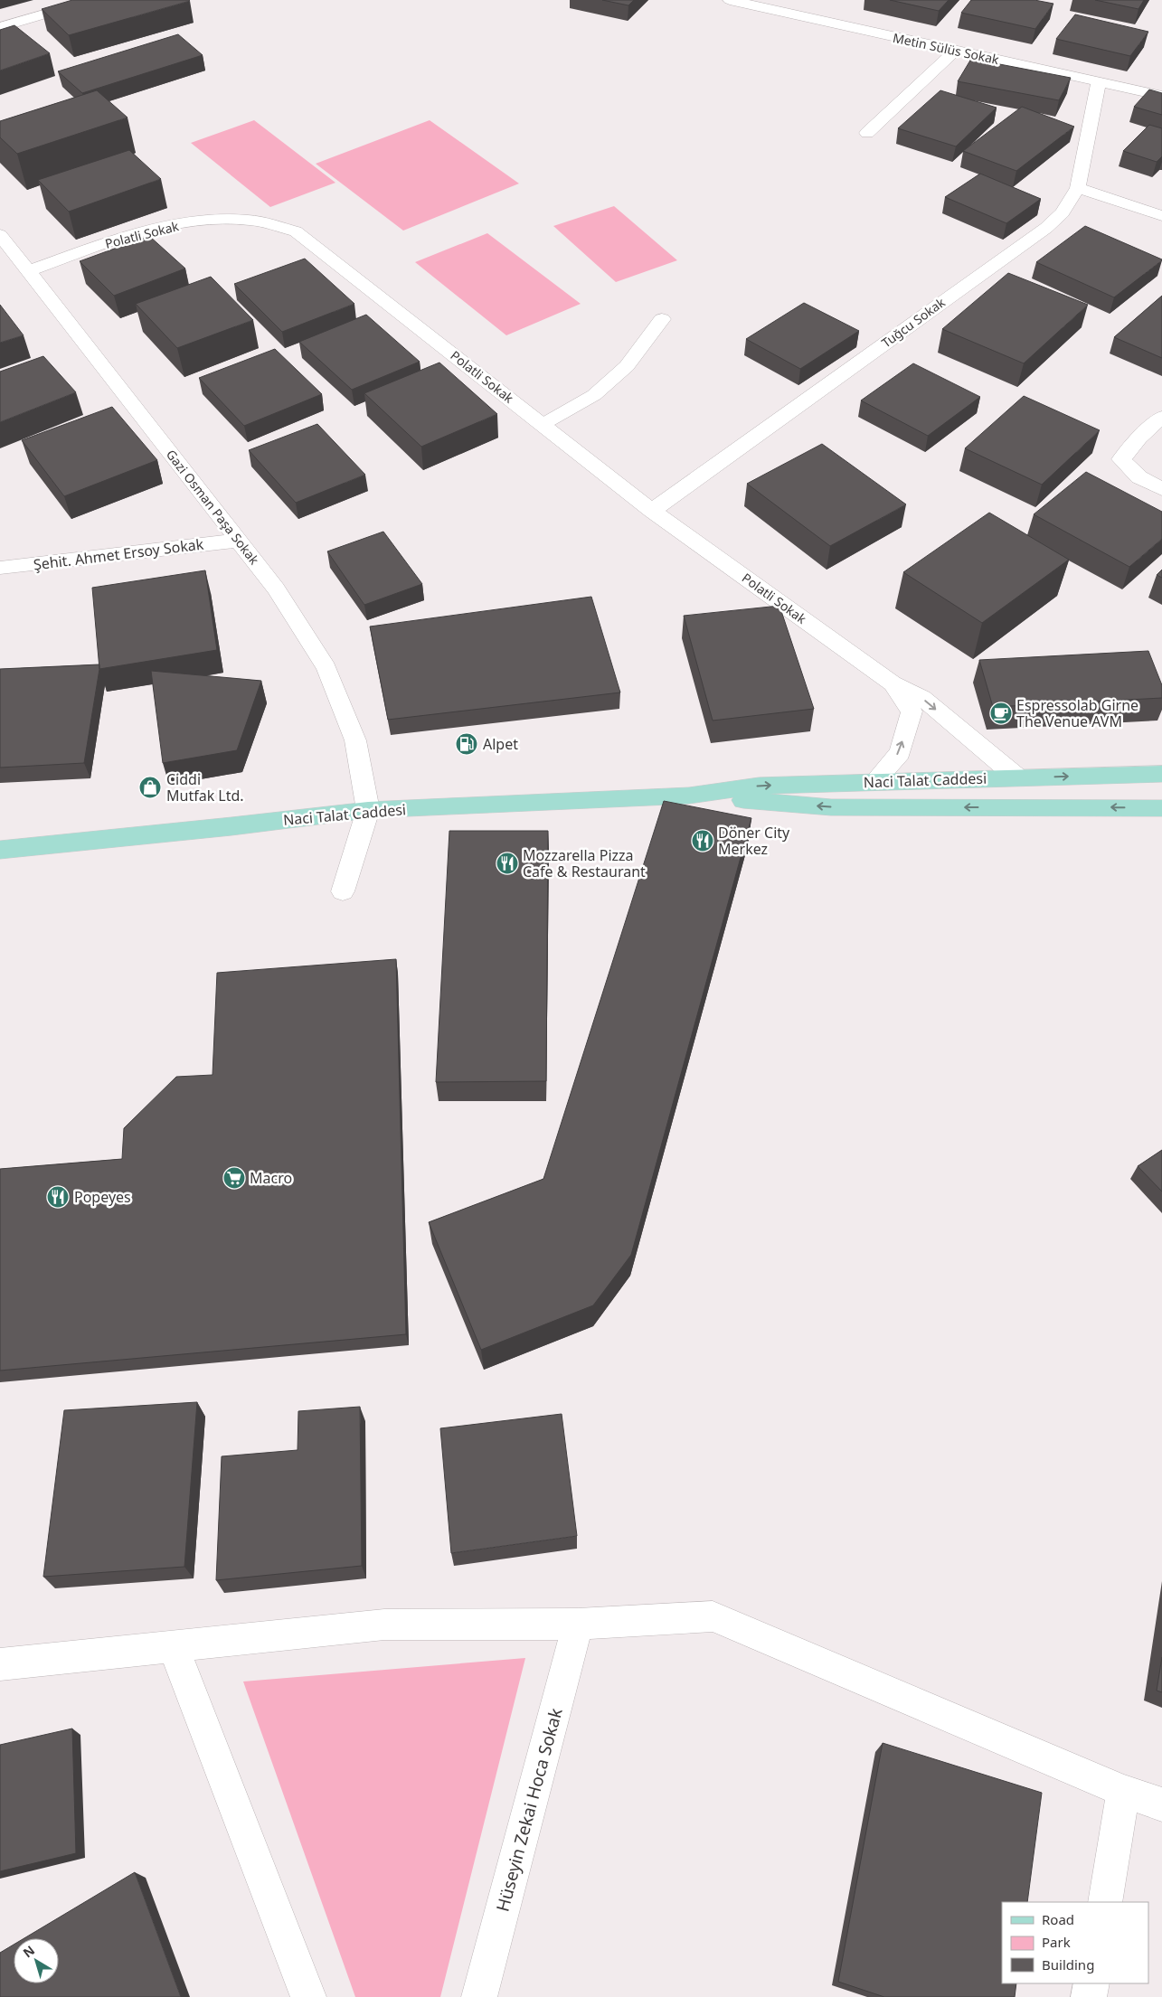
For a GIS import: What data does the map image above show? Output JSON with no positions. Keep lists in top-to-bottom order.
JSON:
{
  "streets": {
    "main road": ["Naci Talat Caddesi"],
    "street": [
      "Metin Sülüs Sokak",
      "Polatli Sokak",
      "Tuğcu Sokak",
      "Gazi Osman Paşa Sokak",
      "Şehit. Ahmet Ersoy Sokak",
      "Hüseyin Zekai Hoca Sokak"
    ]
  },
  "crossings": [
    ["Metin Sülüs Sokak", "Tuğcu Sokak"],
    ["Polatli Sokak", "Tuğcu Sokak"],
    ["Polatli Sokak", "Gazi Osman Paşa Sokak"],
    ["Polatli Sokak", "Naci Talat Caddesi"],
    ["Gazi Osman Paşa Sokak", "Şehit. Ahmet Ersoy Sokak"],
    ["Gazi Osman Paşa Sokak", "Naci Talat Caddesi"]
  ],
  "places": {
    "cafe": ["Espressolab Girne The Venue AVM"],
    "fuel station": ["Alpet"],
    "shop": ["Ciddi Mutfak Ltd."],
    "restaurant": ["Döner City Merkez", "Mozzarella Pizza Cafe & Restaurant", "Popeyes"],
    "supermarket": ["Macro"]
  },
  "legend": ["Road", "Park", "Building"],
  "north": "top left"
}
